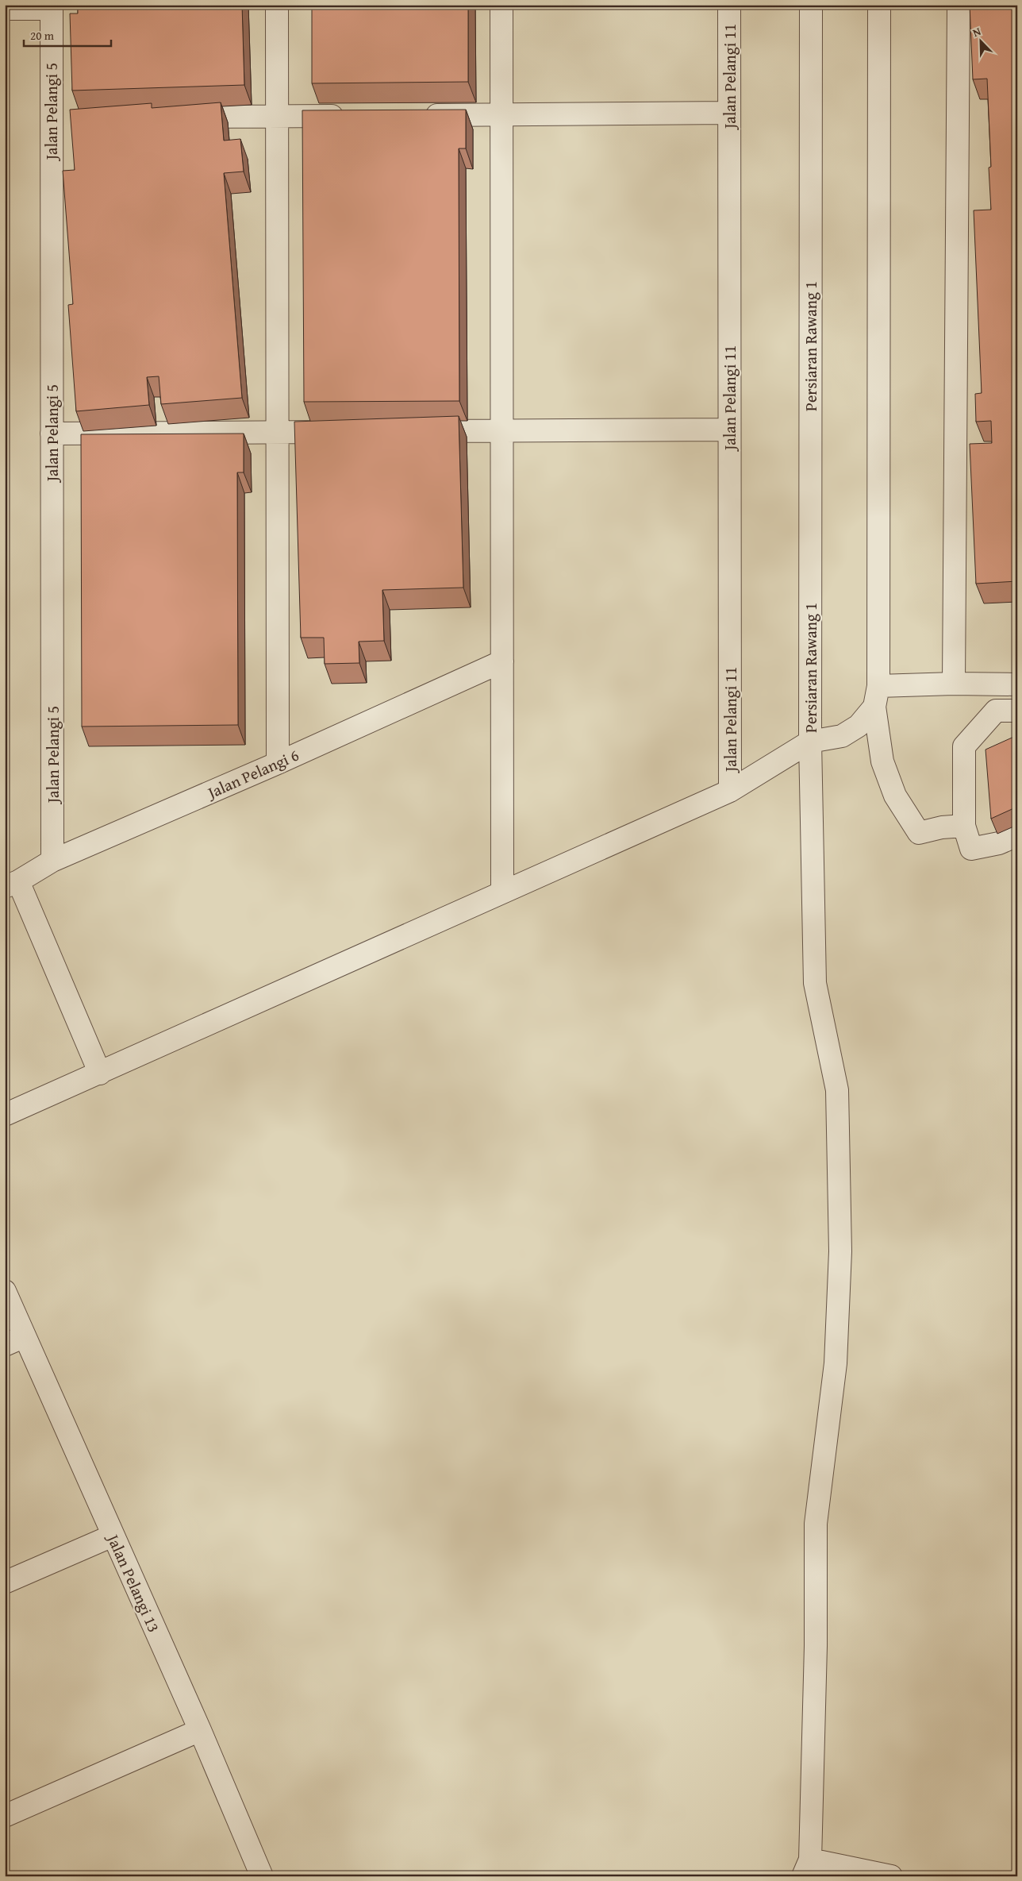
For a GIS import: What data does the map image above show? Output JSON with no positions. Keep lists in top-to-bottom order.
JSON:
{
  "streets": {
    "street": [
      "Jalan Pelangi 11",
      "Jalan Pelangi 5",
      "Persiaran Rawang 1",
      "Jalan Pelangi 6",
      "Jalan Pelangi 13"
    ]
  },
  "crossings": [
    ["Jalan Pelangi 5", "Jalan Pelangi 6"]
  ],
  "scale_bar": "20 m",
  "north": "top left"
}
